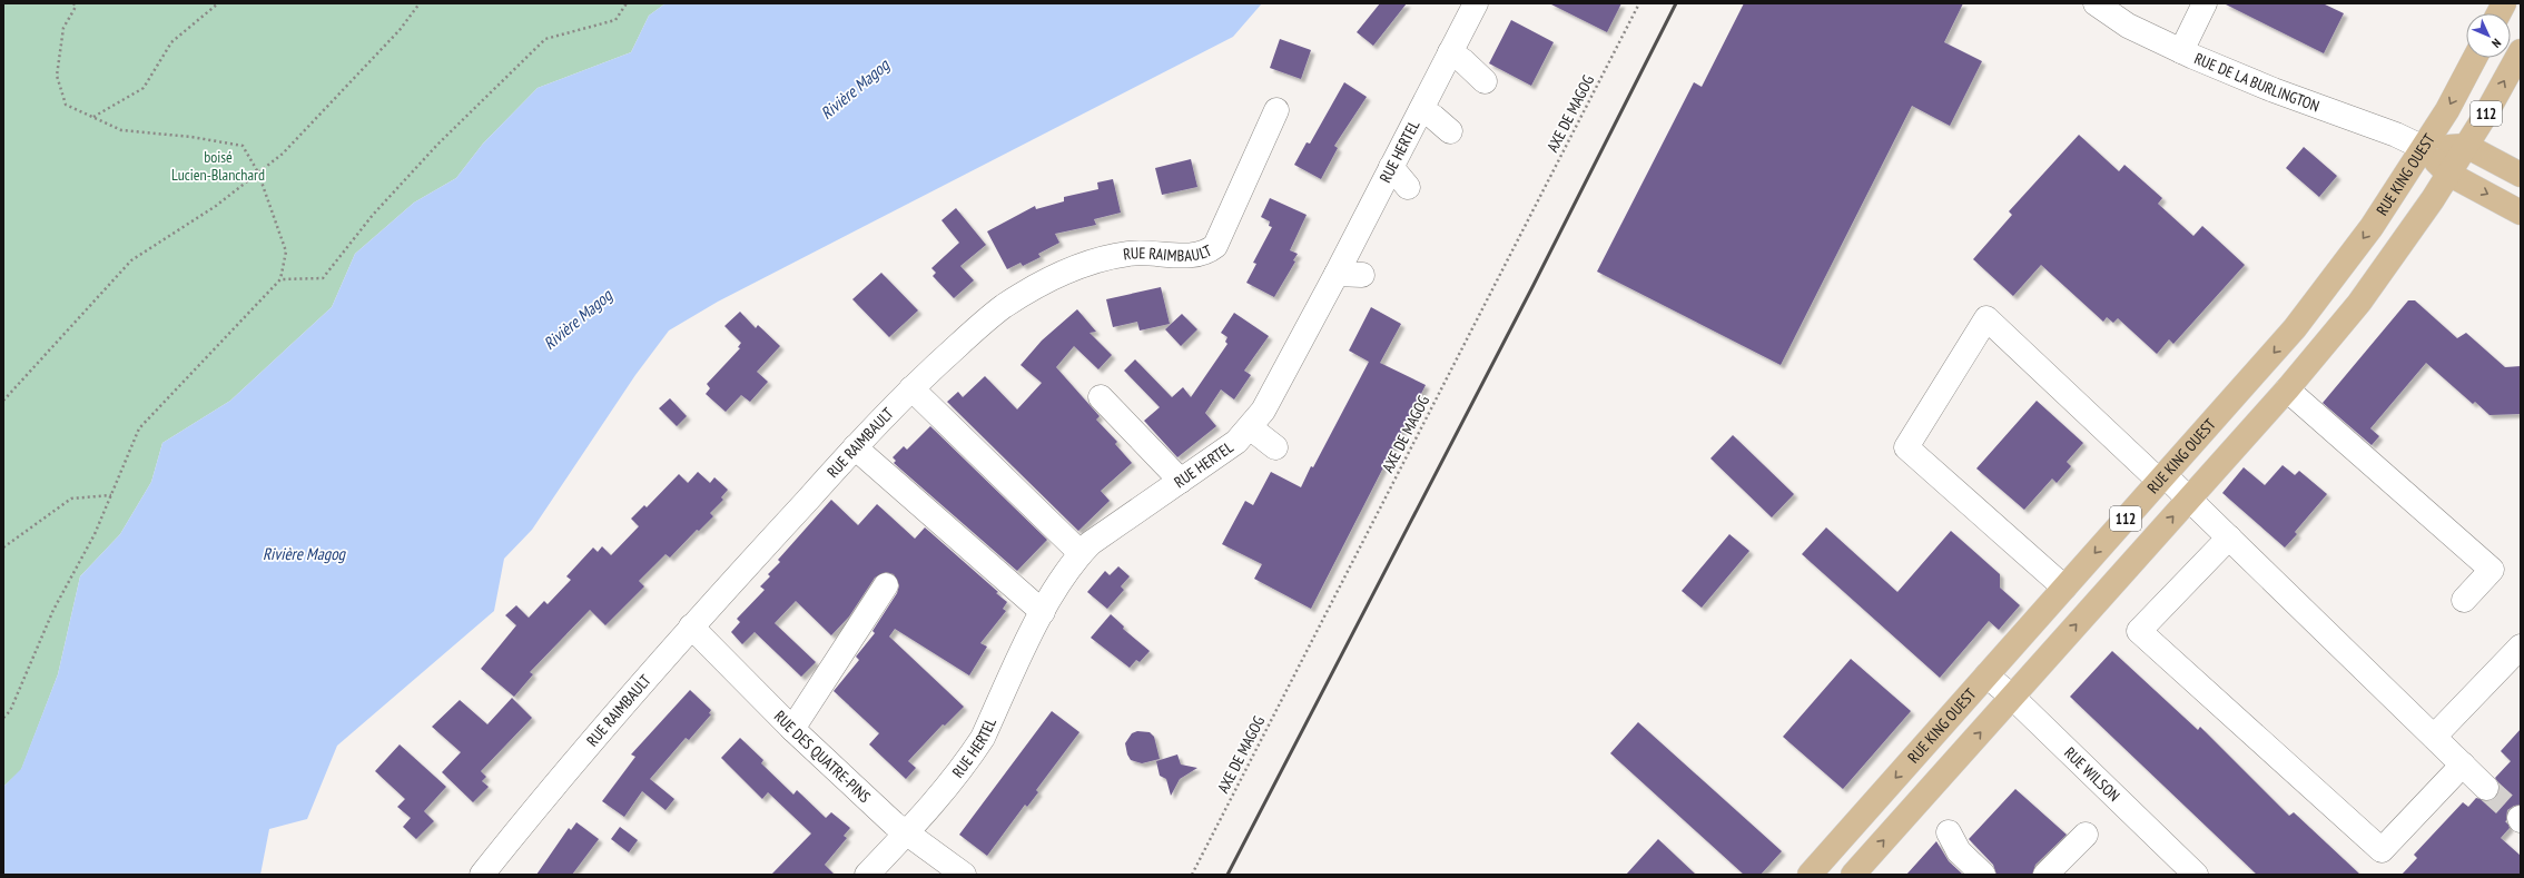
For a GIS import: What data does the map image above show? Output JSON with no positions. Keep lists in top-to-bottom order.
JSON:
{
  "streets": {
    "main road": ["112", "RUE KING OUEST"],
    "street": [
      "RUE DE LA BURLINGTON",
      "RUE HERTEL",
      "RUE RAIMBAULT",
      "RUE DES QUATRE-PINS",
      "RUE WILSON"
    ],
    "path": ["AXE DE MAGOG"]
  },
  "crossings": [
    ["RUE DE LA BURLINGTON", "RUE KING OUEST"],
    ["112", "RUE WILSON"],
    ["RUE HERTEL", "RUE DES QUATRE-PINS"],
    ["RUE KING OUEST", "RUE WILSON"],
    ["RUE RAIMBAULT", "RUE DES QUATRE-PINS"]
  ],
  "water": ["Rivière Magog"],
  "parks": ["boisé Lucien-Blanchard"],
  "north": "bottom right"
}
